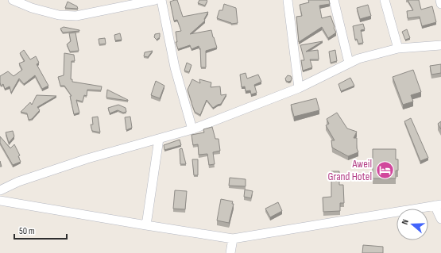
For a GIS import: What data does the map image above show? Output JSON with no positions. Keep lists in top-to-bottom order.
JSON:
{
  "places": {
    "hotel": ["Aweil Grand Hotel"]
  },
  "scale_bar": "50 m",
  "north": "left"
}
